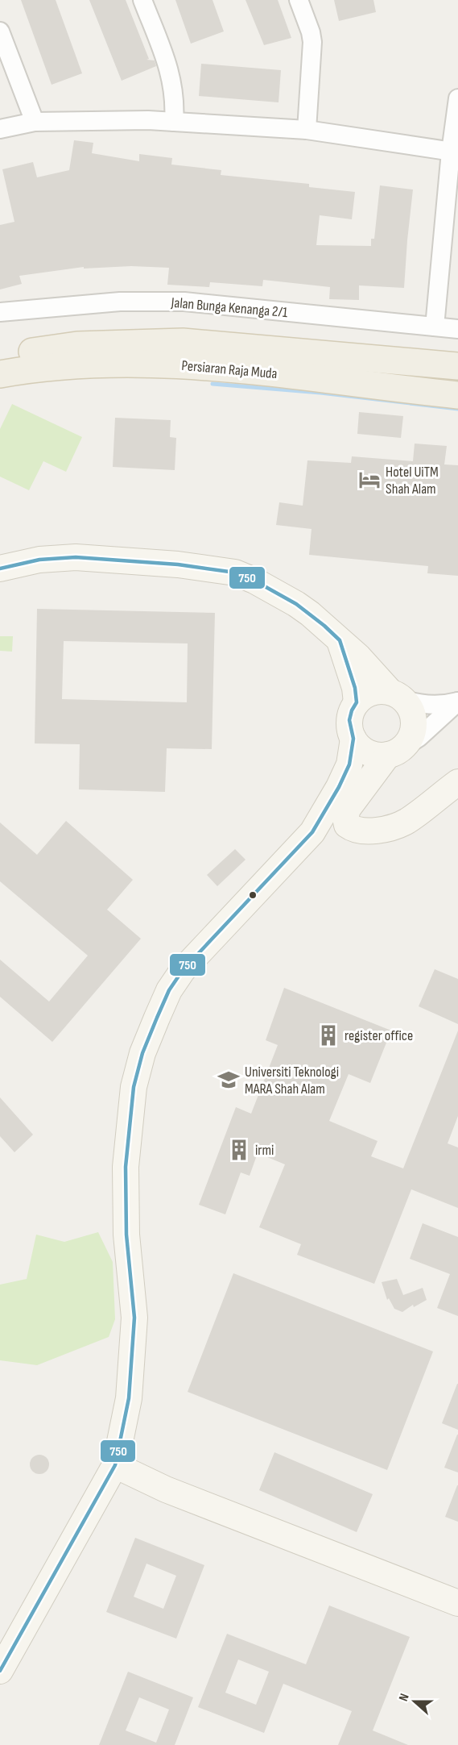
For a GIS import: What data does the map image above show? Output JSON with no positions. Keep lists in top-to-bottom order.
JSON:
{
  "streets": {
    "main road": ["Persiaran Raja Muda"],
    "street": ["Jalan Bunga Kenanga 2/1"]
  },
  "places": {
    "hotel": ["Hotel UiTM Shah Alam"],
    "building": ["register office", "irmi"],
    "school or university": ["Universiti Teknologi MARA Shah Alam"]
  },
  "lines": ["transit line 750"],
  "north": "left"
}
